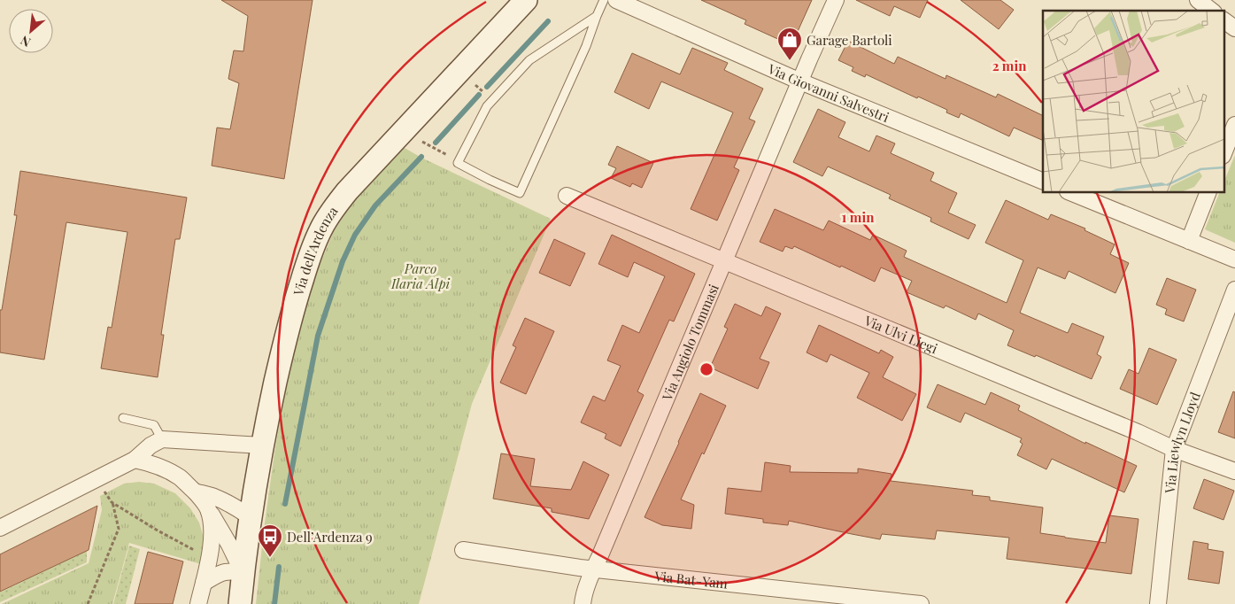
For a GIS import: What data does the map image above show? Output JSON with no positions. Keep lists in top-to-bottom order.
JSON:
{
  "streets": {
    "main road": ["Via dell'Ardenza"],
    "street": [
      "Via Giovanni Salvestri",
      "Via Ulvi Liegi",
      "Via Angiolo Tommasi",
      "Via Liewlyn Lloyd",
      "Via Bat-Yam"
    ]
  },
  "crossings": [
    ["Via Giovanni Salvestri", "Via Angiolo Tommasi"],
    ["Via Ulvi Liegi", "Via Angiolo Tommasi"],
    ["Via Ulvi Liegi", "Via Liewlyn Lloyd"],
    ["Via Angiolo Tommasi", "Via Bat-Yam"]
  ],
  "parks": ["Parco Ilaria Alpi"],
  "places": {
    "shop": ["Garage Bartoli"],
    "bus stop": ["Dell’Ardenza 9"]
  },
  "north": "bottom left",
  "rings": ["2 min", "1 min"]
}
